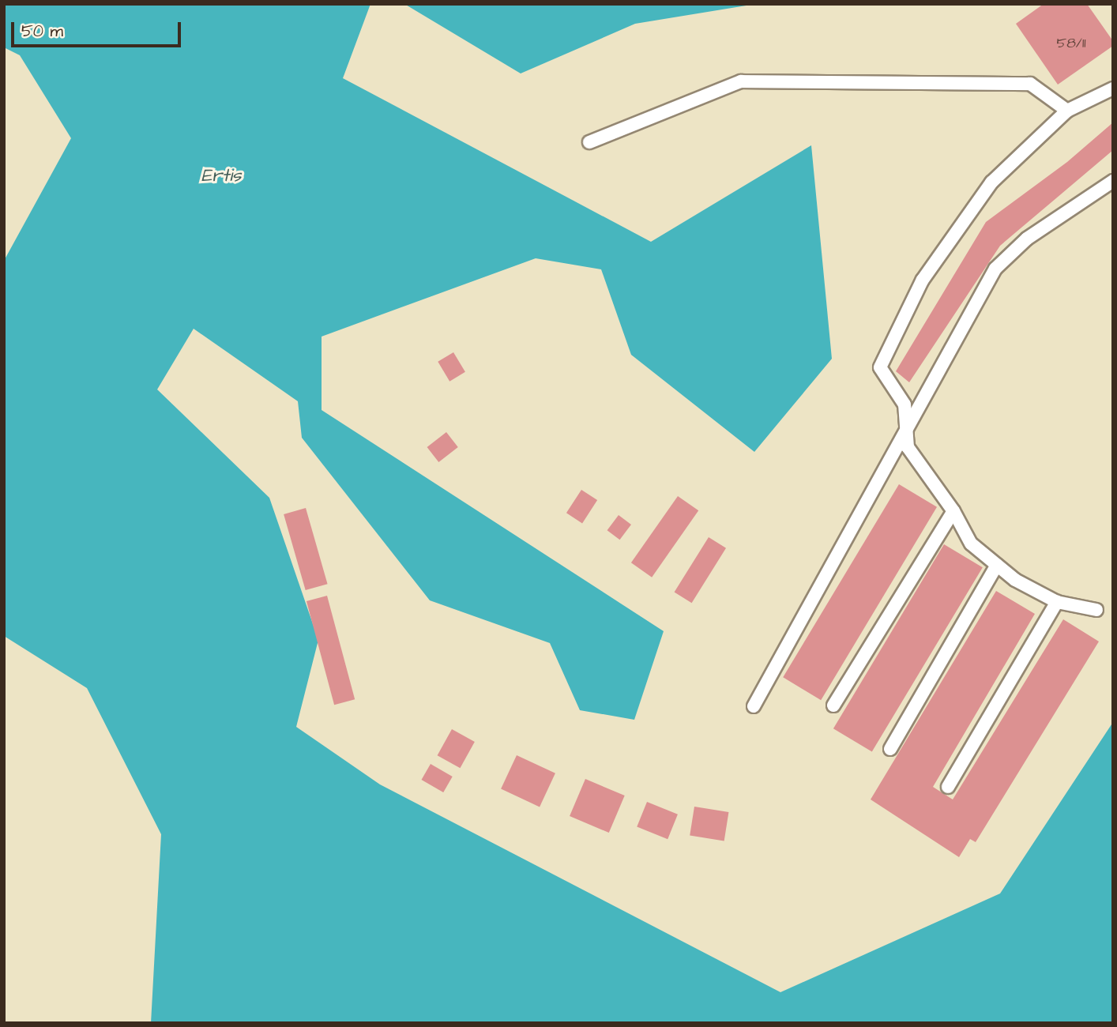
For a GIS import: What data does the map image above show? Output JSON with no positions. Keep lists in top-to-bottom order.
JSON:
{
  "water": ["Ertis"],
  "house_numbers": ["58/11"],
  "scale_bar": "50 m"
}
